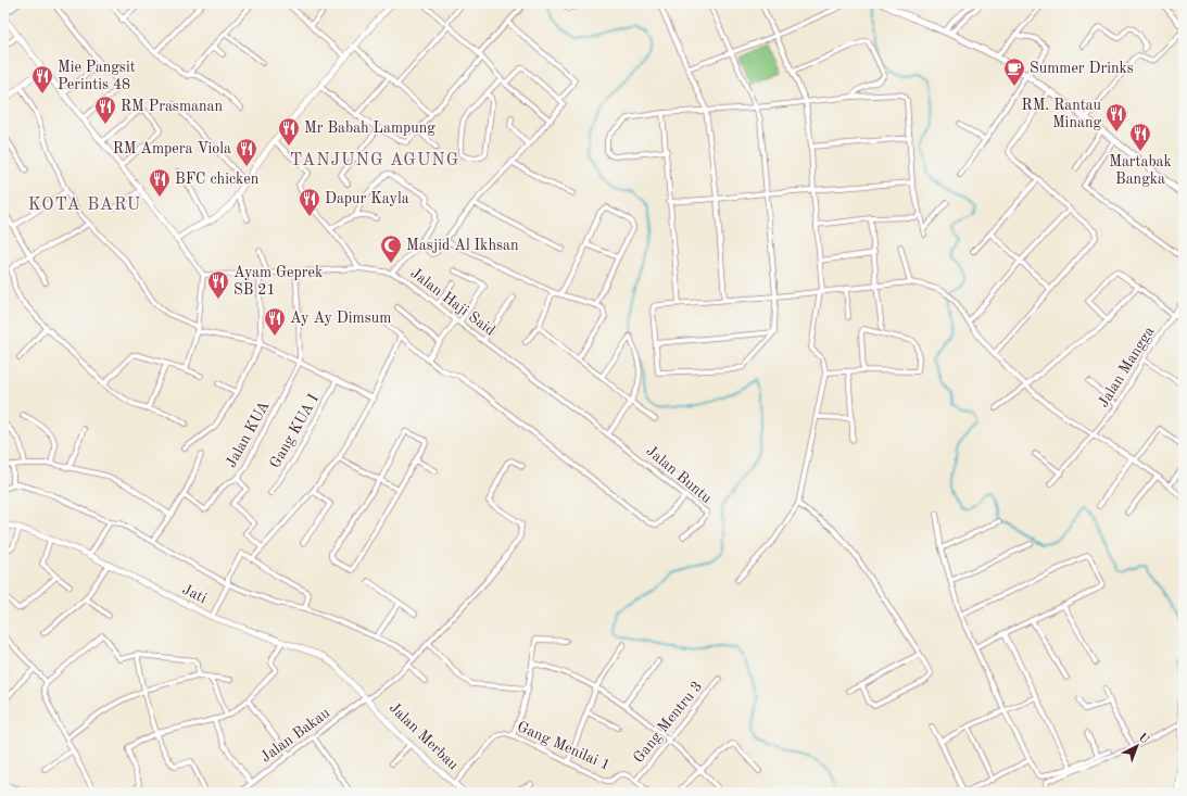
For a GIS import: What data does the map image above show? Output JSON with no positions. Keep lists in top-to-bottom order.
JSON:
{
  "streets": {
    "street": [
      "Jalan Haji Said",
      "Jalan Mangga",
      "Gang KUA I",
      "Jalan KUA",
      "Jalan Buntu",
      "Jati",
      "Gang Mentru 3",
      "Jalan Bakau",
      "Jalan Merbau",
      "Gang Menilai 1"
    ]
  },
  "crossings": [
    ["Jalan Haji Said", "Jalan Buntu"],
    ["Jati", "Jalan Bakau"],
    ["Jati", "Jalan Merbau"],
    ["Gang Mentru 3", "Gang Menilai 1"],
    ["Jalan Bakau", "Jalan Merbau"],
    ["Jalan Merbau", "Gang Menilai 1"]
  ],
  "districts": ["TANJUNG AGUNG", "KOTA BARU"],
  "places": {
    "cafe": ["Summer Drinks"],
    "restaurant": [
      "Mie Pangsit Perintis 48",
      "RM Prasmanan",
      "RM. Rantau Minang",
      "Mr Babah Lampung",
      "Martabak Bangka",
      "RM Ampera Viola",
      "BFC chicken",
      "Dapur Kayla",
      "Ayam Geprek SB 21",
      "Ay Ay Dimsum"
    ],
    "mosque": ["Masjid Al Ikhsan"]
  },
  "north": "top right"
}
